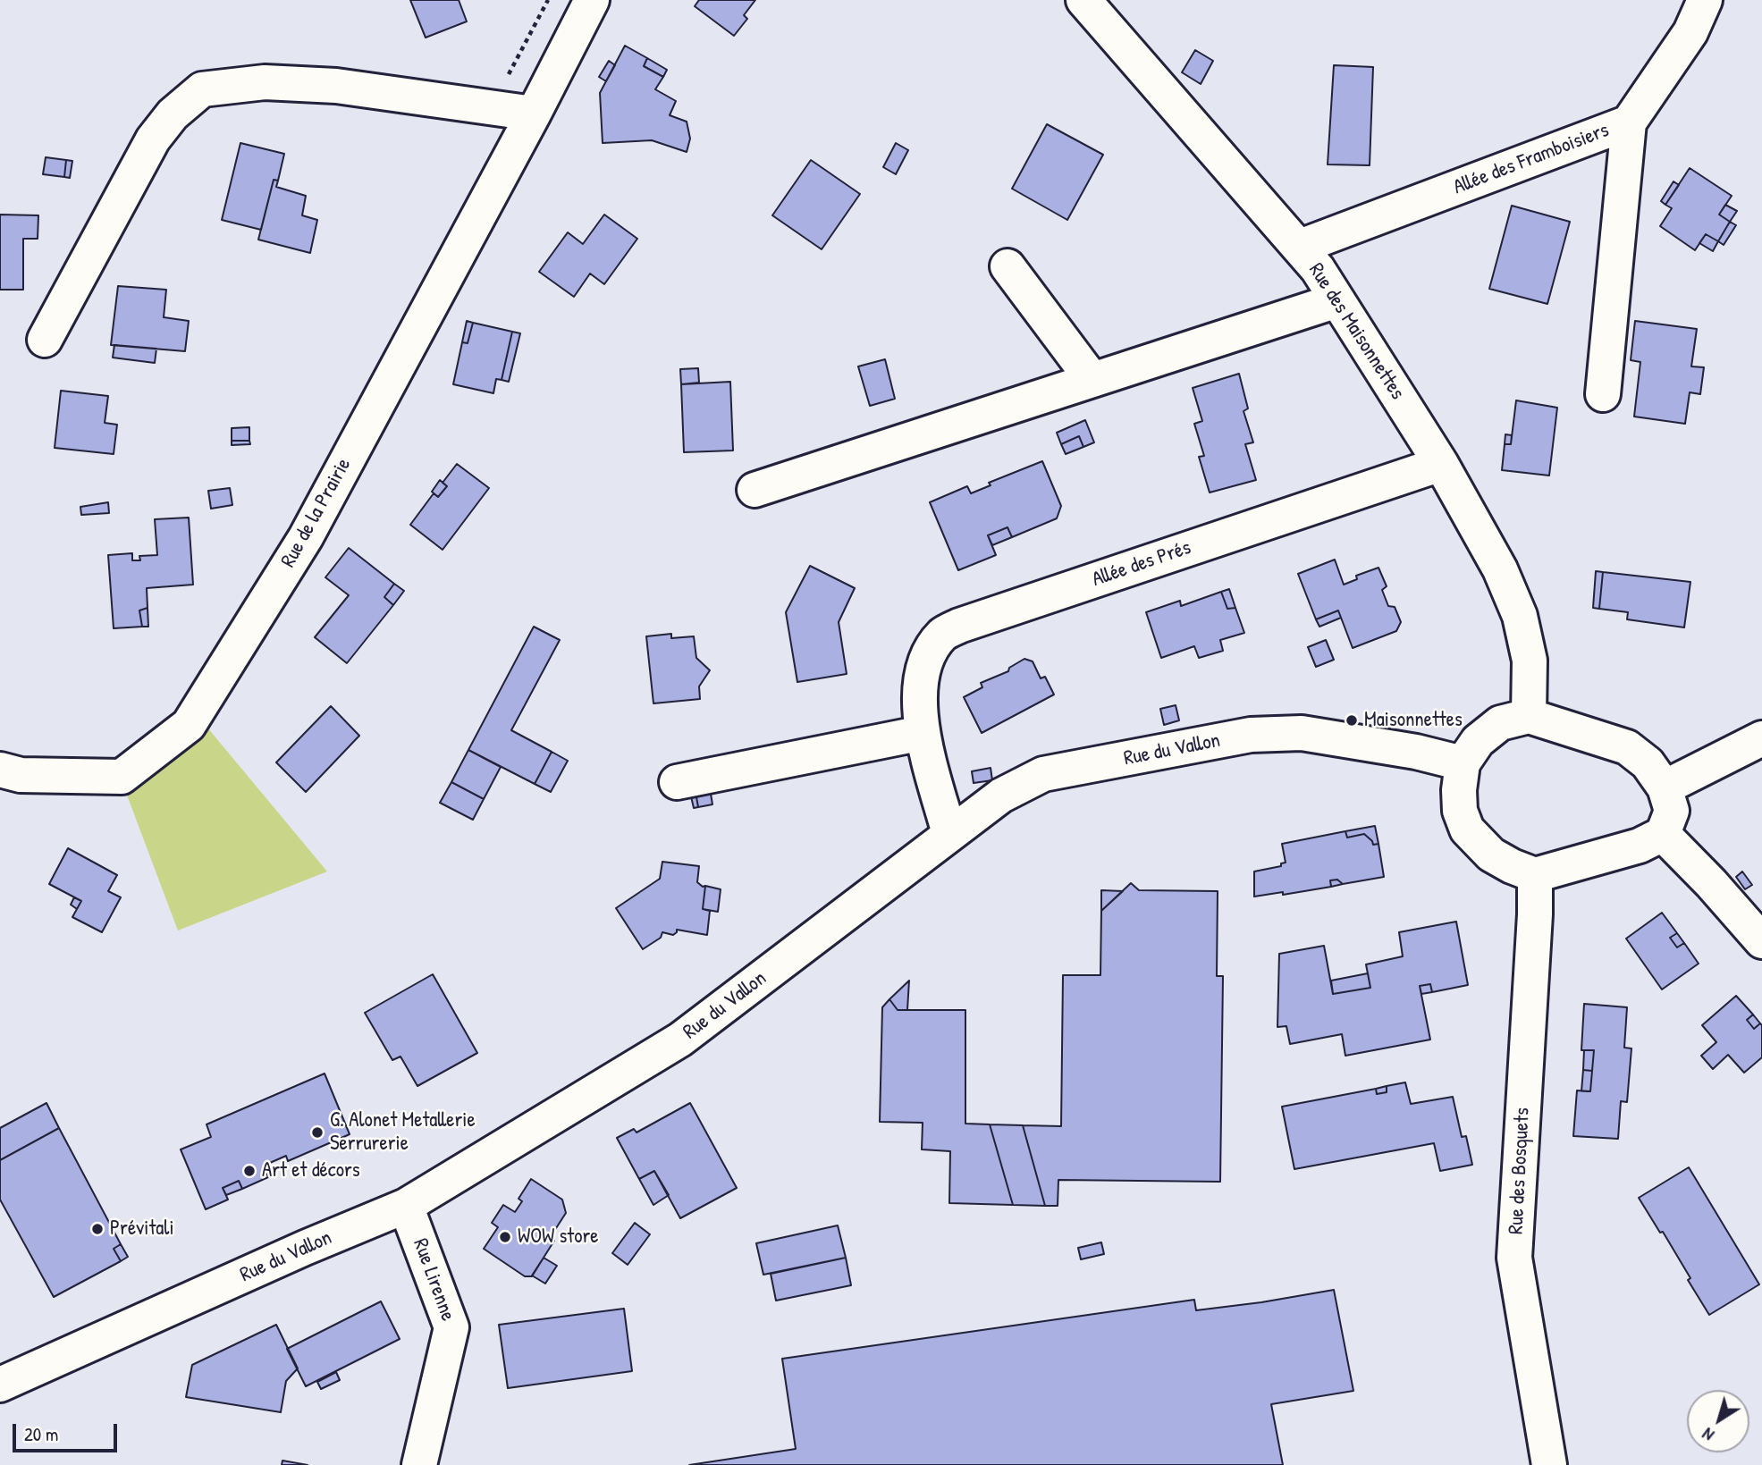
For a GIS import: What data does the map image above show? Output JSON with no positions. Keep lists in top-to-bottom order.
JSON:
{
  "streets": {
    "street": [
      "Allée des Framboisiers",
      "Rue des Maisonnettes",
      "Rue de la Prairie",
      "Allée des Prés",
      "Rue du Vallon",
      "Rue des Bosquets",
      "Rue Lirenne"
    ]
  },
  "crossings": [
    ["Allée des Framboisiers", "Rue des Maisonnettes"],
    ["Rue des Maisonnettes", "Allée des Prés"],
    ["Rue des Maisonnettes", "Rue du Vallon"],
    ["Rue des Maisonnettes", "Rue des Bosquets"],
    ["Allée des Prés", "Rue du Vallon"],
    ["Rue du Vallon", "Rue des Bosquets"],
    ["Rue du Vallon", "Rue Lirenne"]
  ],
  "places": [
    "Maisonnettes",
    "G. Alonet Metallerie Serrurerie",
    "Art et décors",
    "Prévitali",
    "WOW store"
  ],
  "scale_bar": "20 m",
  "north": "bottom left"
}
